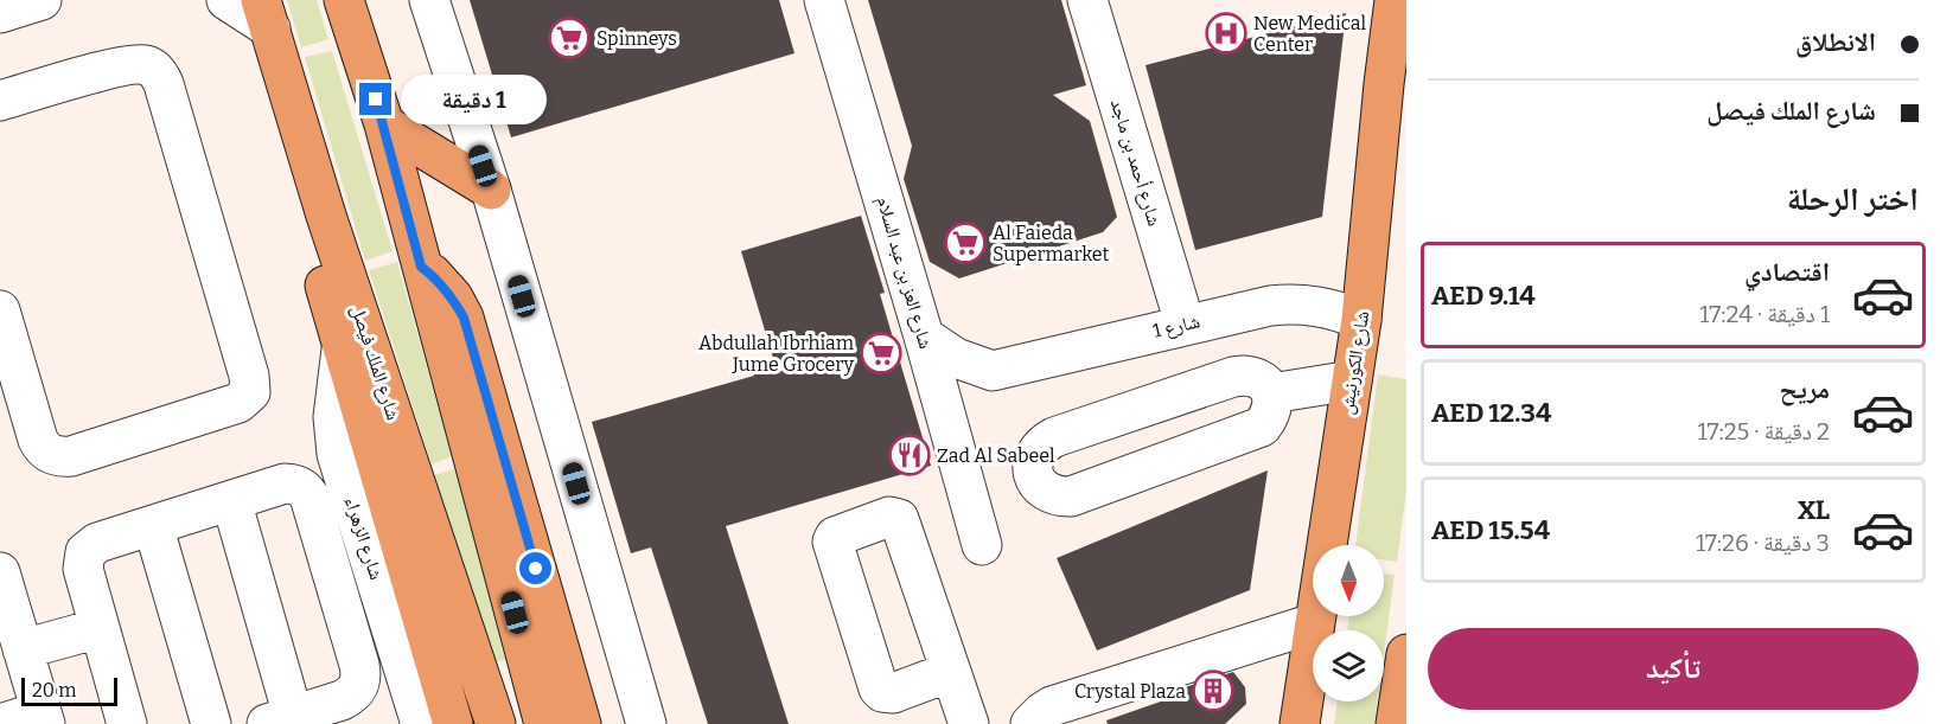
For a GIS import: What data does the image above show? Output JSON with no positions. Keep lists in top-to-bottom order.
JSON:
{
  "streets": {
    "main road": ["شارع الملك فيصل", "شارع الكورنيش"],
    "street": [
      "شارع أحمد بن ماجد",
      "شارع العز بن عبد السلام",
      "شارع 1",
      "شارع الزهراء"
    ]
  },
  "crossings": [
    ["شارع أحمد بن ماجد", "شارع 1"],
    ["شارع 1", "شارع الكورنيش"]
  ],
  "places": {
    "hospital": ["New Medical Center"],
    "supermarket": ["Spinneys", "Al Faieda Supermarket", "Abdullah Ibrhiam Jume Grocery"],
    "restaurant": ["Zad Al Sabeel"],
    "building": ["Crystal Plaza"]
  },
  "scale_bar": "20 m",
  "north": "bottom",
  "page": {
    "banner": ["الانطلاق", "شارع الملك فيصل"],
    "bubble": "1 دقيقة",
    "heading": "اختر الرحلة",
    "list": [
      {
        "name": "اقتصادي",
        "note": "1 دقيقة · 17:24",
        "value": "AED 9.14"
      },
      {
        "name": "مريح",
        "note": "2 دقيقة · 17:25",
        "value": "AED 12.34"
      },
      {
        "name": "XL",
        "note": "3 دقيقة · 17:26",
        "value": "AED 15.54"
      }
    ],
    "buttons": "تأكيد",
    "scale": "20 m"
  }
}
